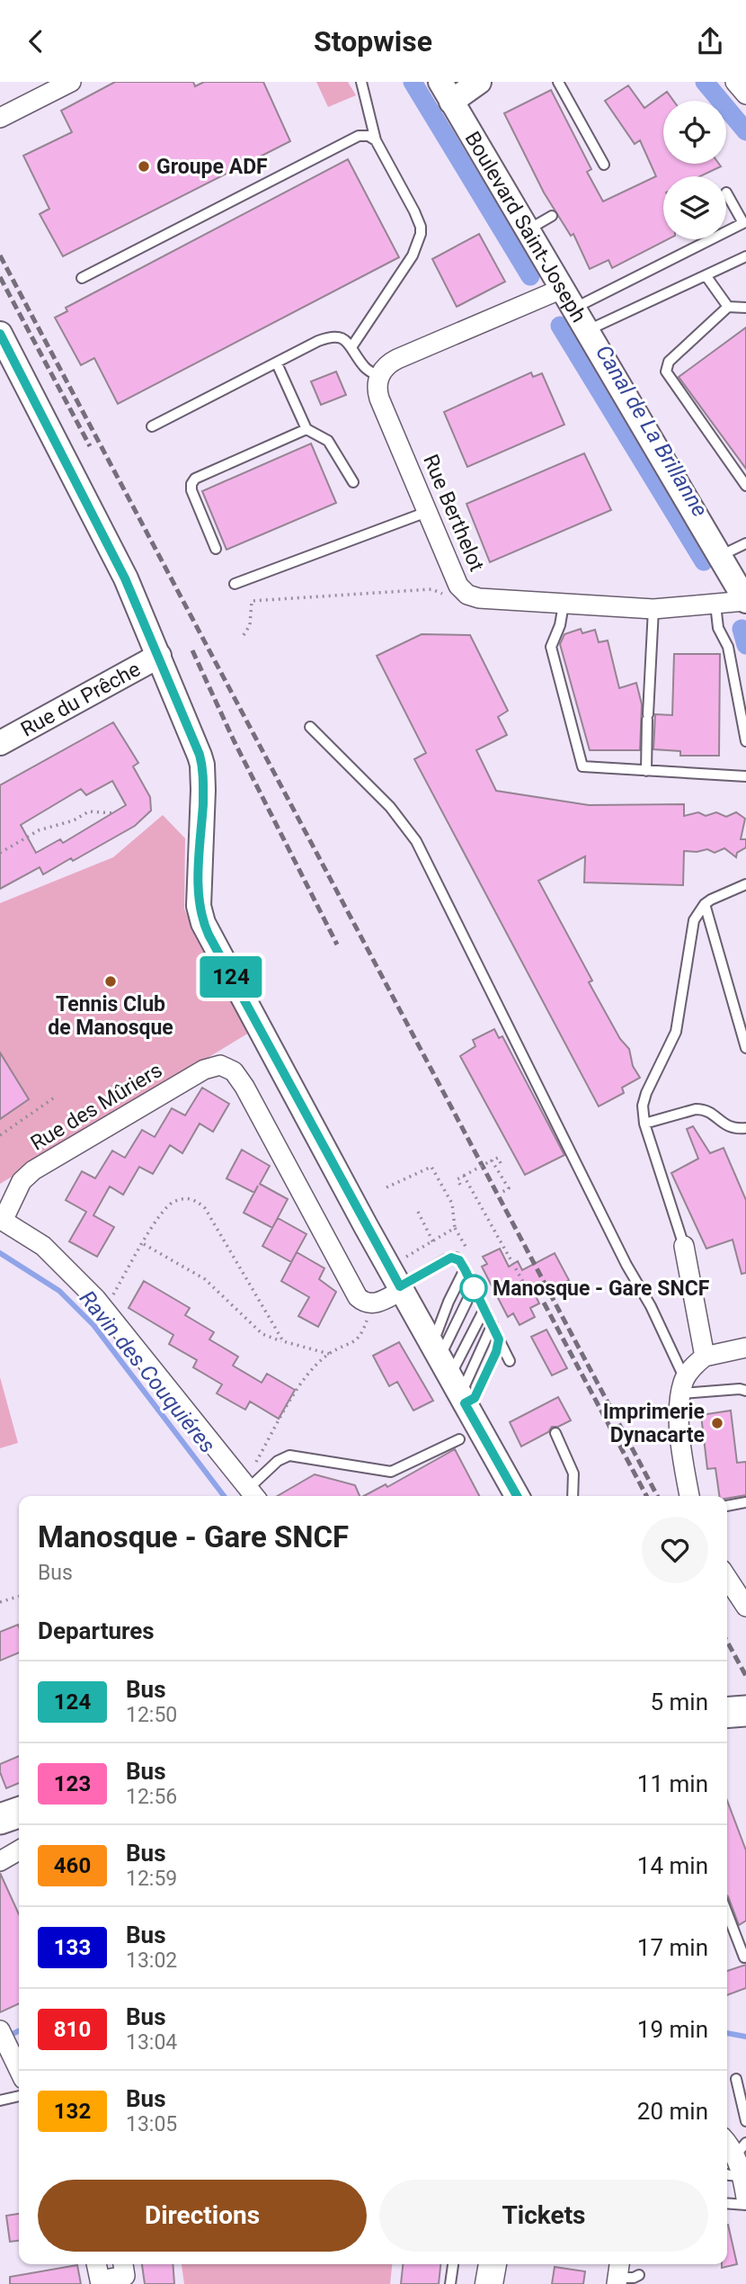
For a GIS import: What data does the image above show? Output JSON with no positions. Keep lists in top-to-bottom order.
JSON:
{
  "streets": {
    "street": [
      "Boulevard Saint-Joseph",
      "Rue Berthelot",
      "Rue du Prêche",
      "Rue des Mûriers"
    ]
  },
  "crossings": [
    ["Boulevard Saint-Joseph", "Rue Berthelot"]
  ],
  "water": ["Canal de La Brillanne", "Ravin des Couquiéres"],
  "places": [
    "Groupe ADF",
    "Tennis Club de Manosque",
    "Manosque - Gare SNCF",
    "Imprimerie Dynacarte"
  ],
  "lines": ["bus line 124"],
  "page": {
    "header": "Stopwise",
    "on_map": "124",
    "heading": [
      ["Manosque - Gare SNCF", "Bus"],
      "Departures"
    ],
    "list": [
      {
        "mark": "124",
        "name": "Bus",
        "note": "12:50",
        "value": "5 min"
      },
      {
        "mark": "123",
        "name": "Bus",
        "note": "12:56",
        "value": "11 min"
      },
      {
        "mark": "460",
        "name": "Bus",
        "note": "12:59",
        "value": "14 min"
      },
      {
        "mark": "133",
        "name": "Bus",
        "note": "13:02",
        "value": "17 min"
      },
      {
        "mark": "810",
        "name": "Bus",
        "note": "13:04",
        "value": "19 min"
      },
      {
        "mark": "132",
        "name": "Bus",
        "note": "13:05",
        "value": "20 min"
      }
    ],
    "buttons": ["Directions", "Tickets"]
  }
}
